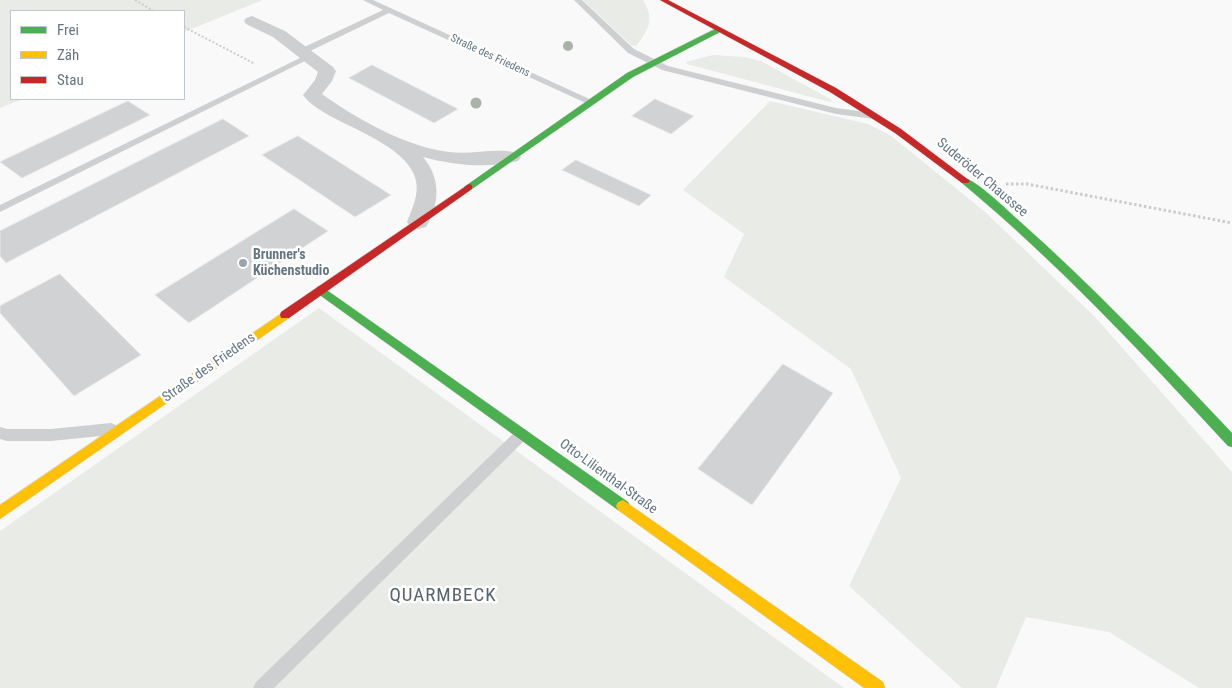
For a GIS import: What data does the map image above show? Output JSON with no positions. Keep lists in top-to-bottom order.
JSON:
{
  "streets": {
    "street": ["Straße des Friedens", "Suderöder Chaussee", "Otto-Lilienthal-Straße"]
  },
  "crossings": [
    ["Straße des Friedens", "Suderöder Chaussee"],
    ["Straße des Friedens", "Otto-Lilienthal-Straße"]
  ],
  "districts": ["QUARMBECK"],
  "places": ["Brunner's Küchenstudio"],
  "legend": ["Frei", "Zäh", "Stau"]
}
